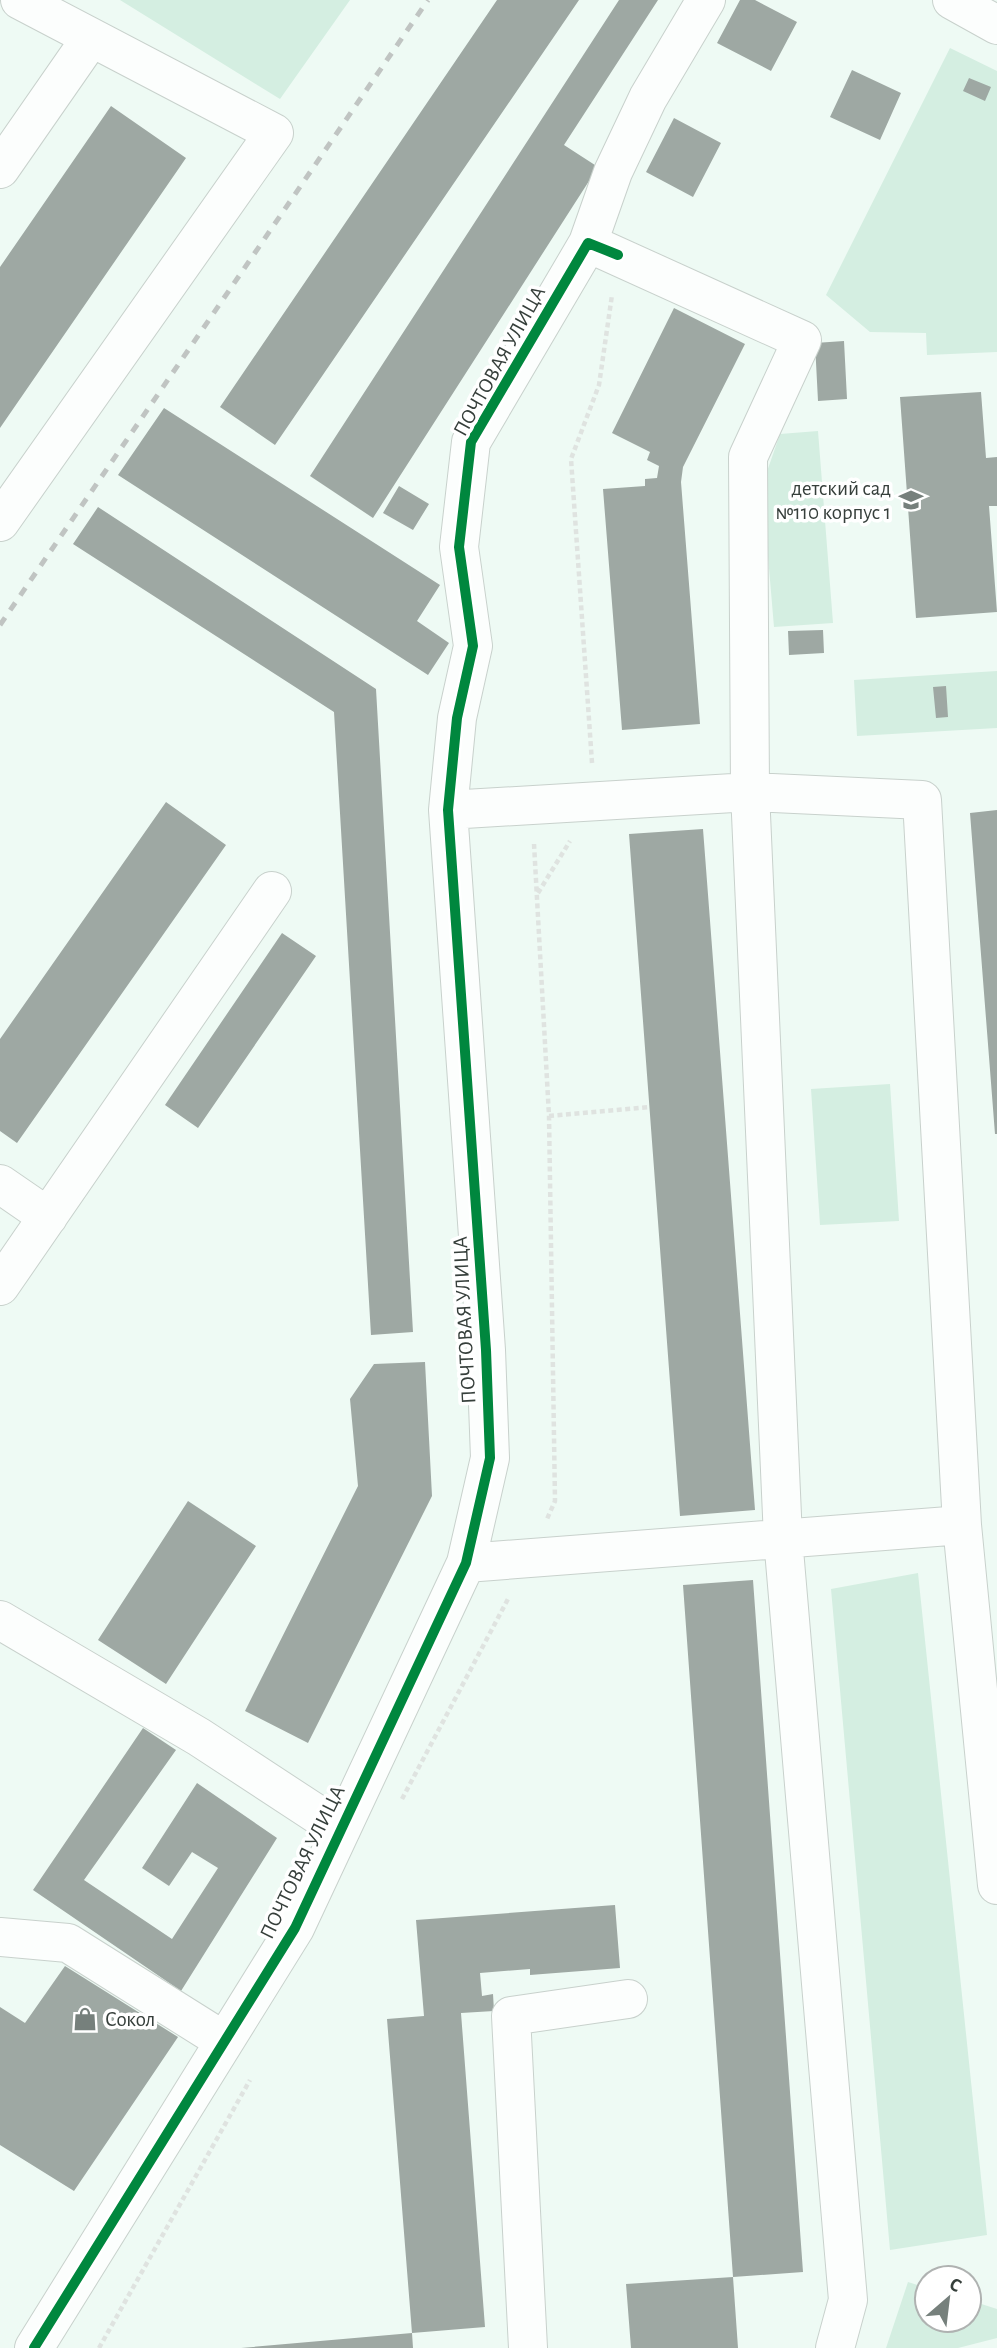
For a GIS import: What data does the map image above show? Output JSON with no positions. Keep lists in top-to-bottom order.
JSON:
{
  "streets": {
    "street": ["ПОЧТОВАЯ УЛИЦА"]
  },
  "places": {
    "school or university": ["детский сад №110 корпус 1"],
    "shop": ["Сокол"]
  },
  "north": "top right"
}
